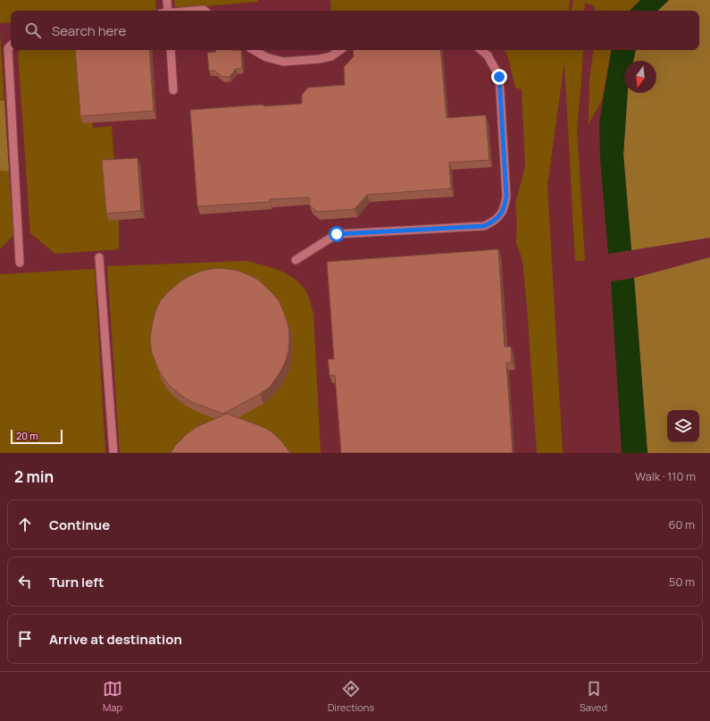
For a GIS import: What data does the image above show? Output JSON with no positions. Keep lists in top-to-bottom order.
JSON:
{
  "scale_bar": "20 m",
  "north": "bottom",
  "page": {
    "search": "Search here",
    "scale": "20 m",
    "heading": ["2 min", "Walk · 110 m"],
    "list": [
      ["Continue", "60 m"],
      ["Turn left", "50 m"],
      "Arrive at destination"
    ],
    "nav": ["Map", "Directions", "Saved"]
  }
}
